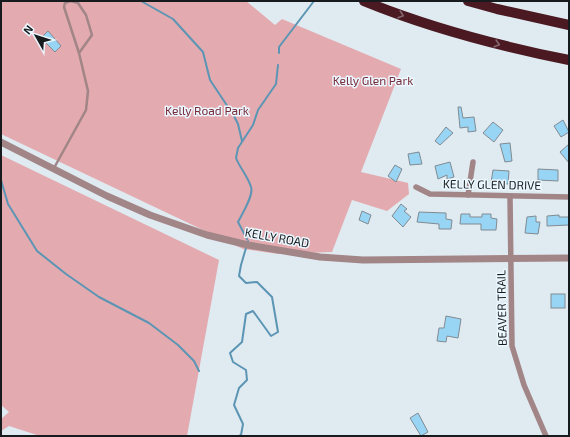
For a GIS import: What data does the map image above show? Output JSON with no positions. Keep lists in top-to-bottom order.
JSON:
{
  "streets": {
    "street": ["KELLY GLEN DRIVE", "KELLY ROAD", "BEAVER TRAIL"]
  },
  "crossings": [
    ["KELLY GLEN DRIVE", "BEAVER TRAIL"],
    ["KELLY ROAD", "BEAVER TRAIL"]
  ],
  "parks": ["Kelly Glen Park", "Kelly Road Park"],
  "north": "top left"
}
